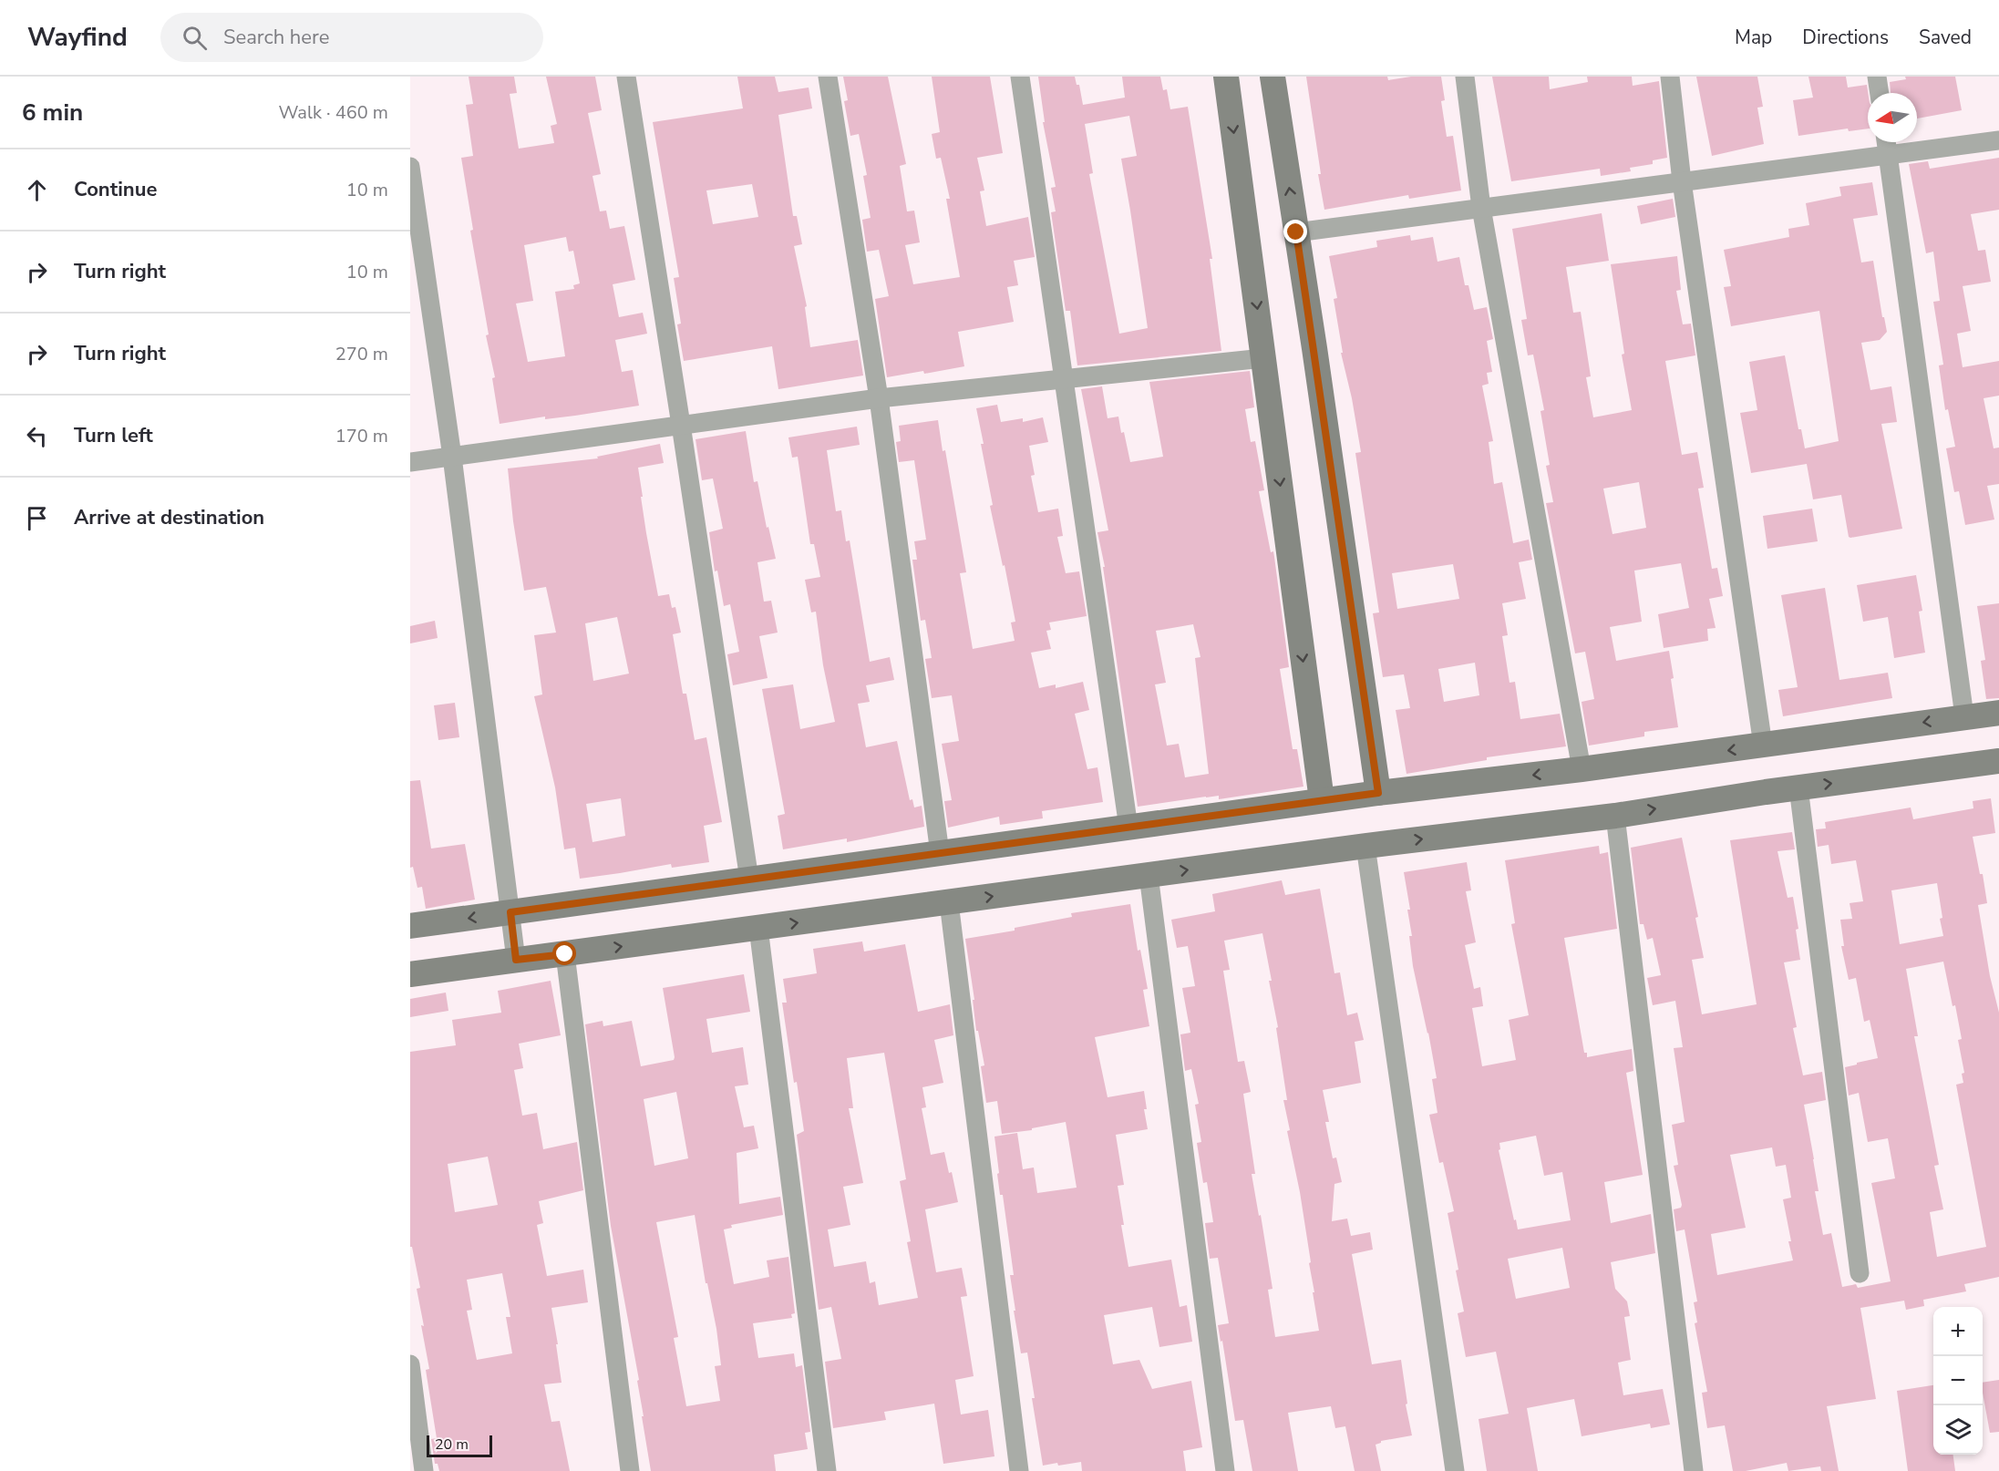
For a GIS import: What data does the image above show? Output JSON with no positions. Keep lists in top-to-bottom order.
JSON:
{
  "scale_bar": "20 m",
  "north": "left",
  "page": {
    "header": "Wayfind",
    "search": "Search here",
    "nav": ["Map", "Directions", "Saved"],
    "heading": ["6 min", "Walk · 460 m"],
    "list": [
      ["Continue", "10 m"],
      ["Turn right", "10 m"],
      ["Turn right", "270 m"],
      ["Turn left", "170 m"],
      "Arrive at destination"
    ],
    "map_buttons": ["+", "−"],
    "scale": "20 m"
  }
}
